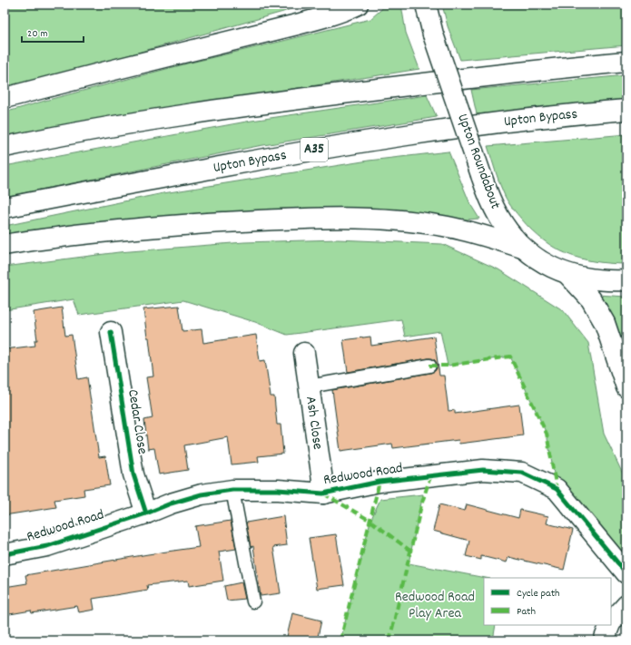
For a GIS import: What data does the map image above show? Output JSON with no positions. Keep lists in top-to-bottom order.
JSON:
{
  "streets": {
    "main road": [
      "Upton Bypass",
      "A35",
      "Upton Roundabout",
      "Cedar Close",
      "Ash Close",
      "Redwood Road"
    ]
  },
  "crossings": [
    ["Cedar Close", "Redwood Road"],
    ["Ash Close", "Redwood Road"]
  ],
  "parks": ["Redwood Road Play Area"],
  "legend": ["Cycle path", "Path"],
  "scale_bar": "20 m"
}
